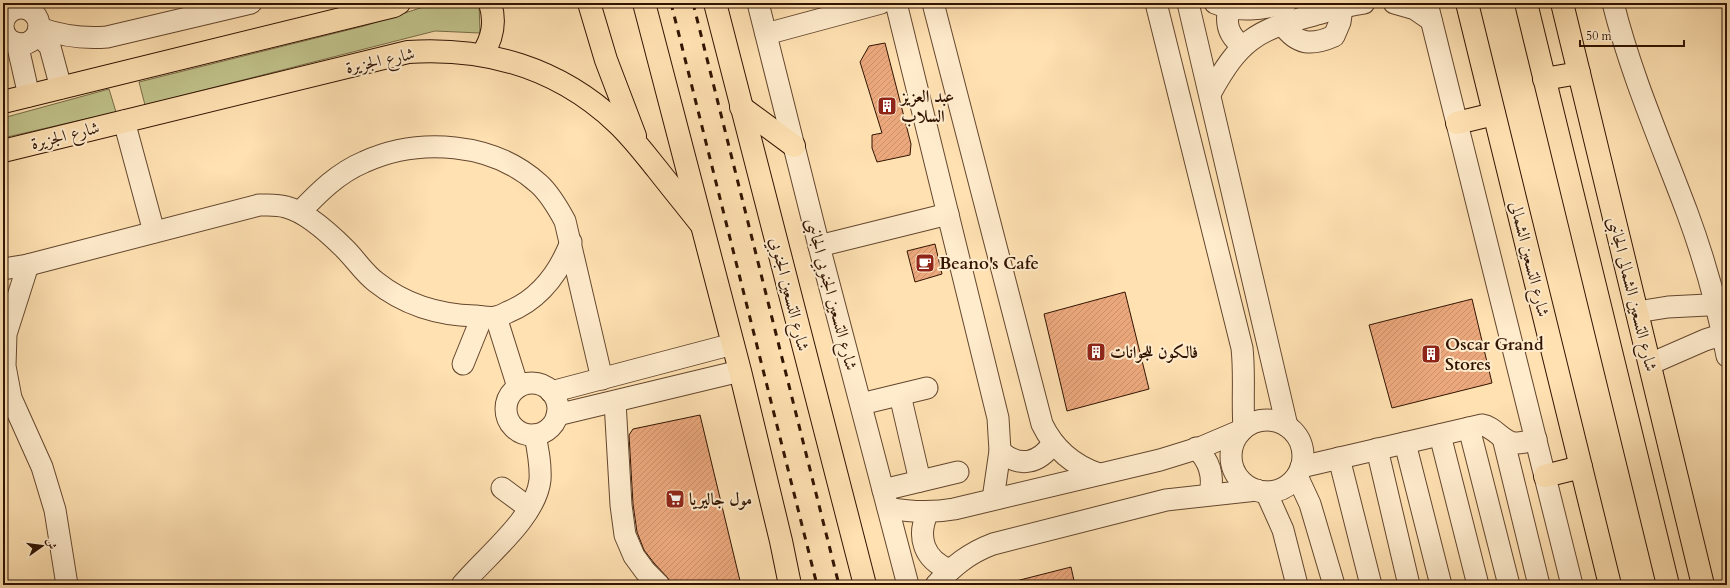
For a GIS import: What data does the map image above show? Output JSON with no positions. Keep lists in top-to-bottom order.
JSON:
{
  "streets": {
    "main road": [
      "شارع الجزيرة",
      "شارع التسعين الشمالى",
      "شارع التسعين الجنوبي",
      "شارع التسعين الشمالى الجانبى"
    ],
    "street": ["شارع التسعين الجنوبي الجانبى"]
  },
  "places": {
    "building": ["عبد العزيز السلاب", "فالكون للجوانات", "Oscar Grand Stores"],
    "cafe": ["Beano's Cafe"],
    "supermarket": ["مول جاليريا"]
  },
  "scale_bar": "50 m",
  "north": "right"
}
